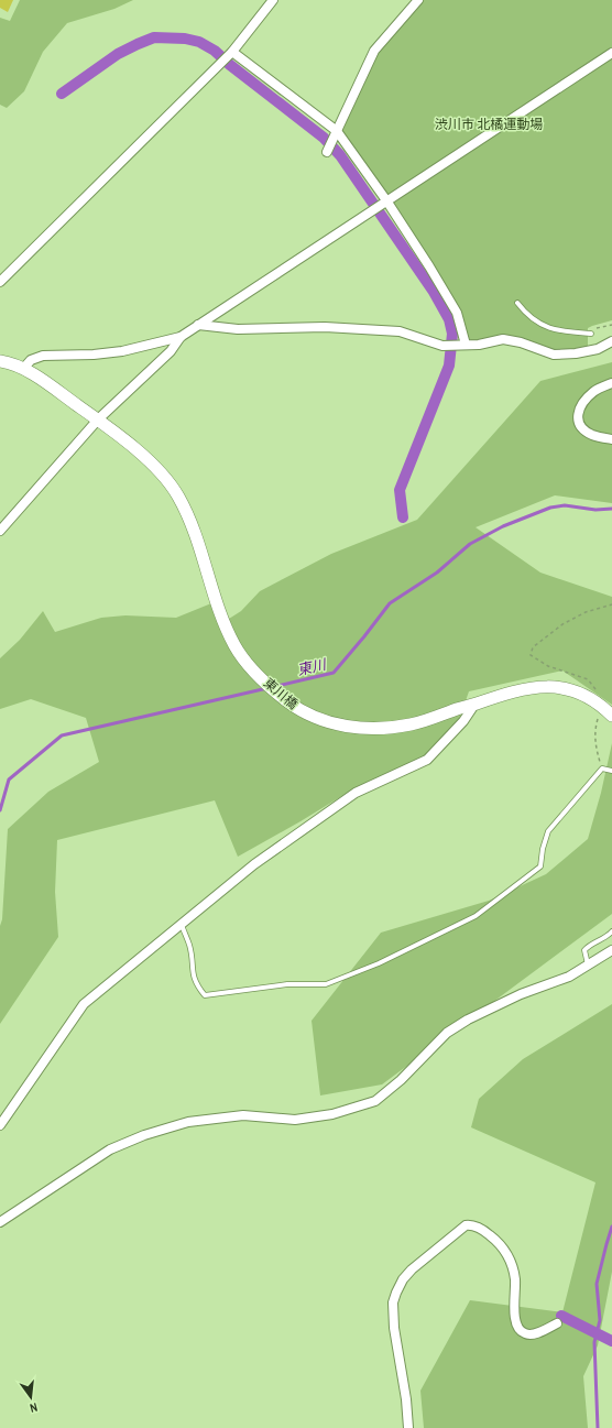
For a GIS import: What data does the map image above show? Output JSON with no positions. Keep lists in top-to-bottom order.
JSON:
{
  "streets": {
    "street": ["東川橋"]
  },
  "water": ["東川"],
  "parks": ["渋川市 北橘運動場"],
  "north": "bottom"
}
